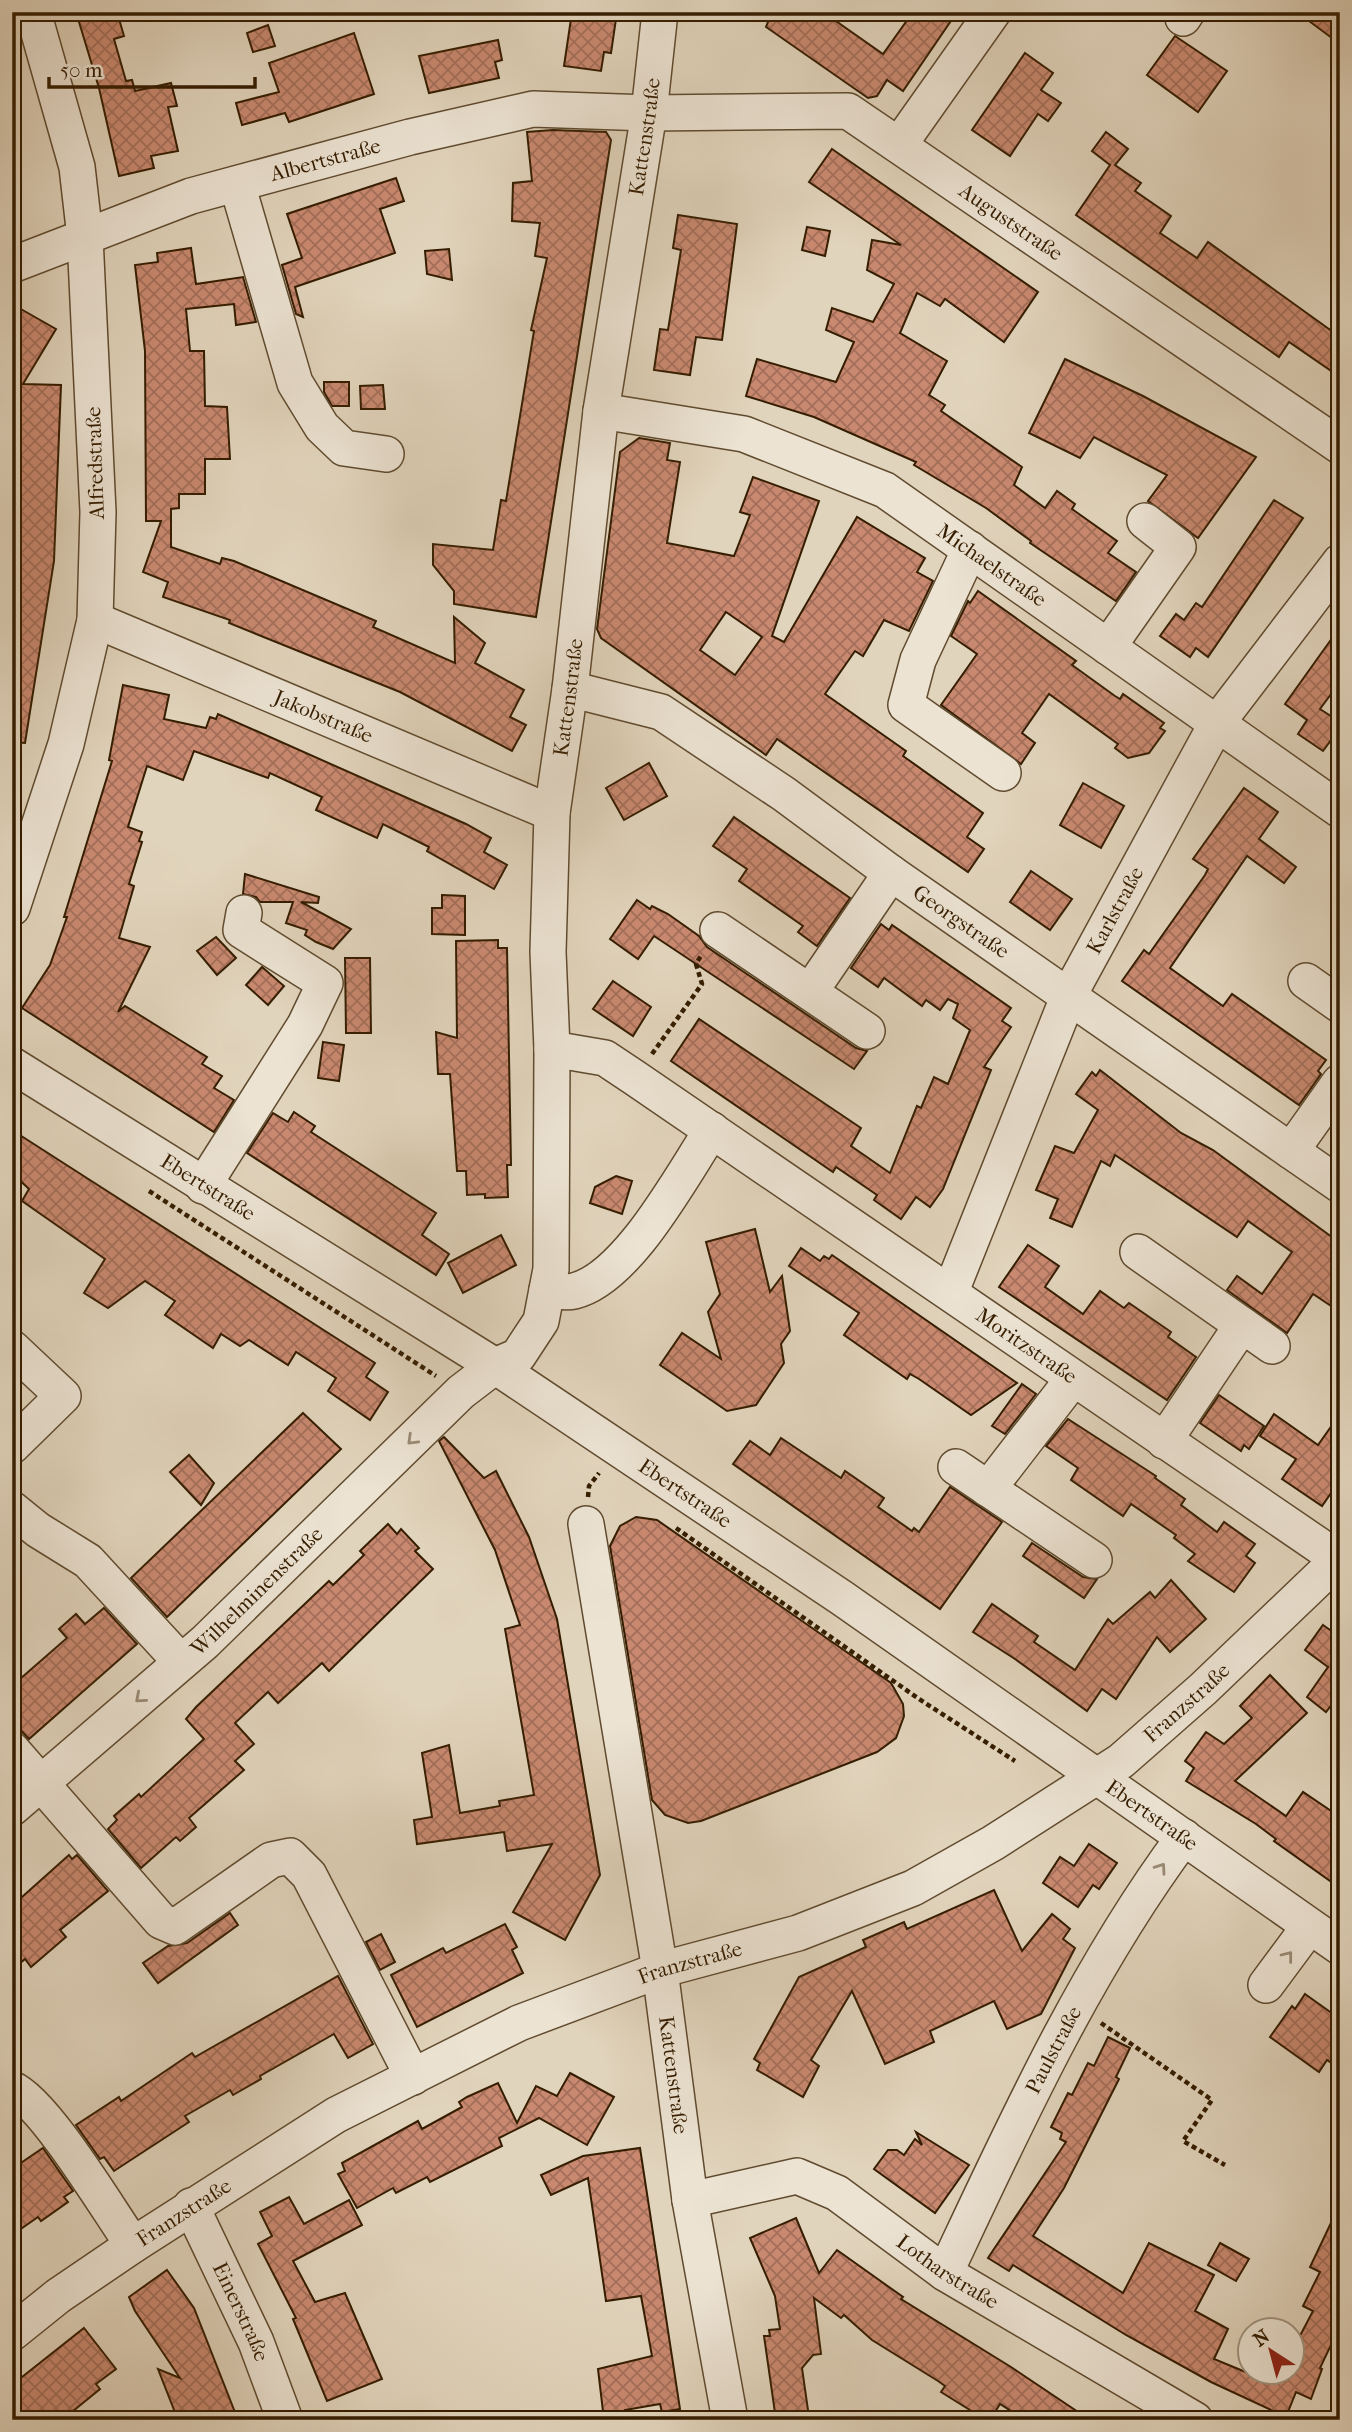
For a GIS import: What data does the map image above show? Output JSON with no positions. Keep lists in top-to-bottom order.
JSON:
{
  "streets": {
    "street": [
      "Kattenstraße",
      "Albertstraße",
      "Auguststraße",
      "Alfredstraße",
      "Michaelstraße",
      "Jakobstraße",
      "Karlstraße",
      "Georgstraße",
      "Ebertstraße",
      "Moritzstraße",
      "Wilhelminenstraße",
      "Franzstraße",
      "Paulstraße",
      "Lotharstraße",
      "Einerstraße"
    ]
  },
  "crossings": [
    ["Kattenstraße", "Albertstraße"],
    ["Kattenstraße", "Auguststraße"],
    ["Kattenstraße", "Michaelstraße"],
    ["Kattenstraße", "Jakobstraße"],
    ["Kattenstraße", "Georgstraße"],
    ["Kattenstraße", "Ebertstraße"],
    ["Kattenstraße", "Moritzstraße"],
    ["Kattenstraße", "Wilhelminenstraße"],
    ["Kattenstraße", "Franzstraße"],
    ["Kattenstraße", "Lotharstraße"],
    ["Albertstraße", "Auguststraße"],
    ["Albertstraße", "Alfredstraße"],
    ["Alfredstraße", "Jakobstraße"],
    ["Michaelstraße", "Karlstraße"],
    ["Karlstraße", "Georgstraße"],
    ["Karlstraße", "Moritzstraße"],
    ["Ebertstraße", "Wilhelminenstraße"],
    ["Ebertstraße", "Franzstraße"],
    ["Ebertstraße", "Paulstraße"],
    ["Moritzstraße", "Franzstraße"],
    ["Franzstraße", "Einerstraße"],
    ["Paulstraße", "Lotharstraße"]
  ],
  "one_way": ["Wilhelminenstraße"],
  "scale_bar": "50 m",
  "north": "top left"
}
